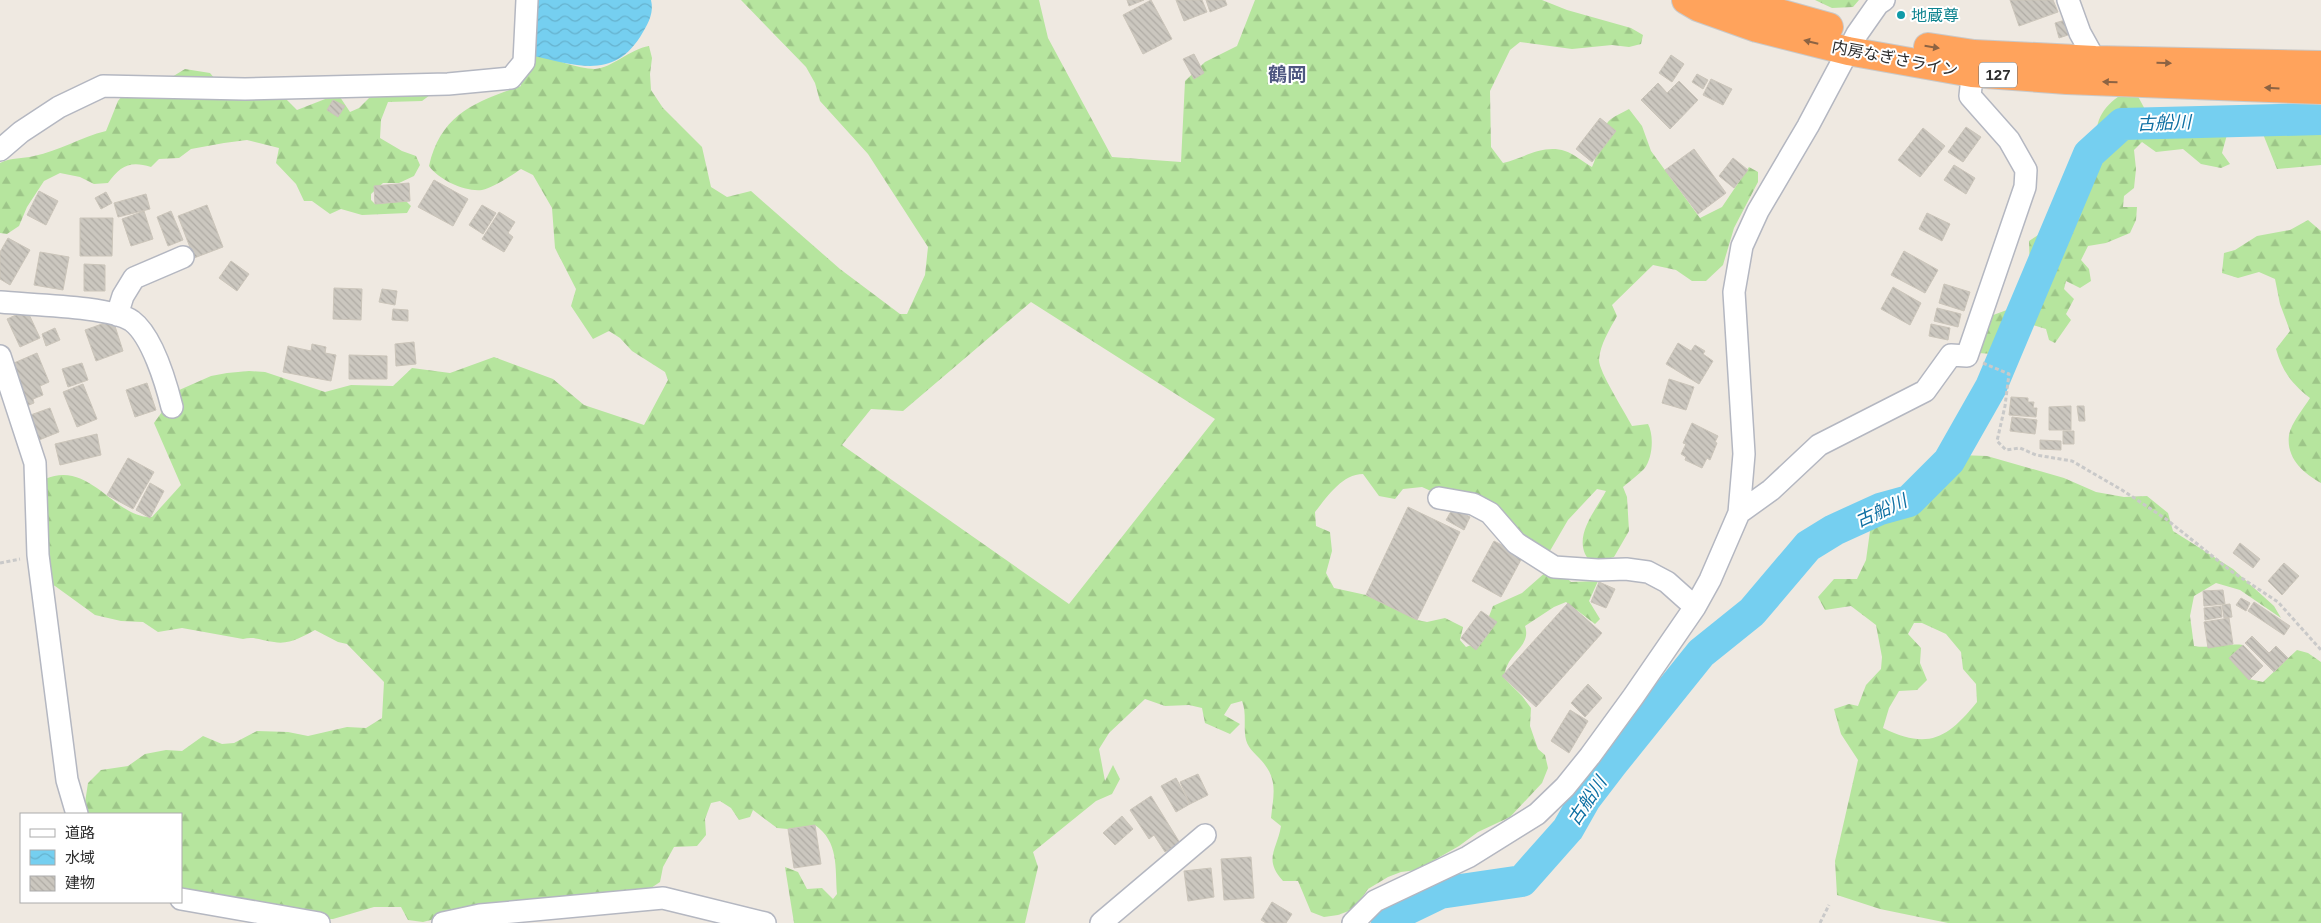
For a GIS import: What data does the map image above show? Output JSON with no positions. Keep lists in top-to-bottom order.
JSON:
{
  "streets": {
    "highway": ["内房なぎさライン", "127"]
  },
  "districts": ["鶴岡"],
  "water": ["古船川"],
  "places": ["地蔵尊"],
  "legend": ["道路", "水域", "建物"]
}
